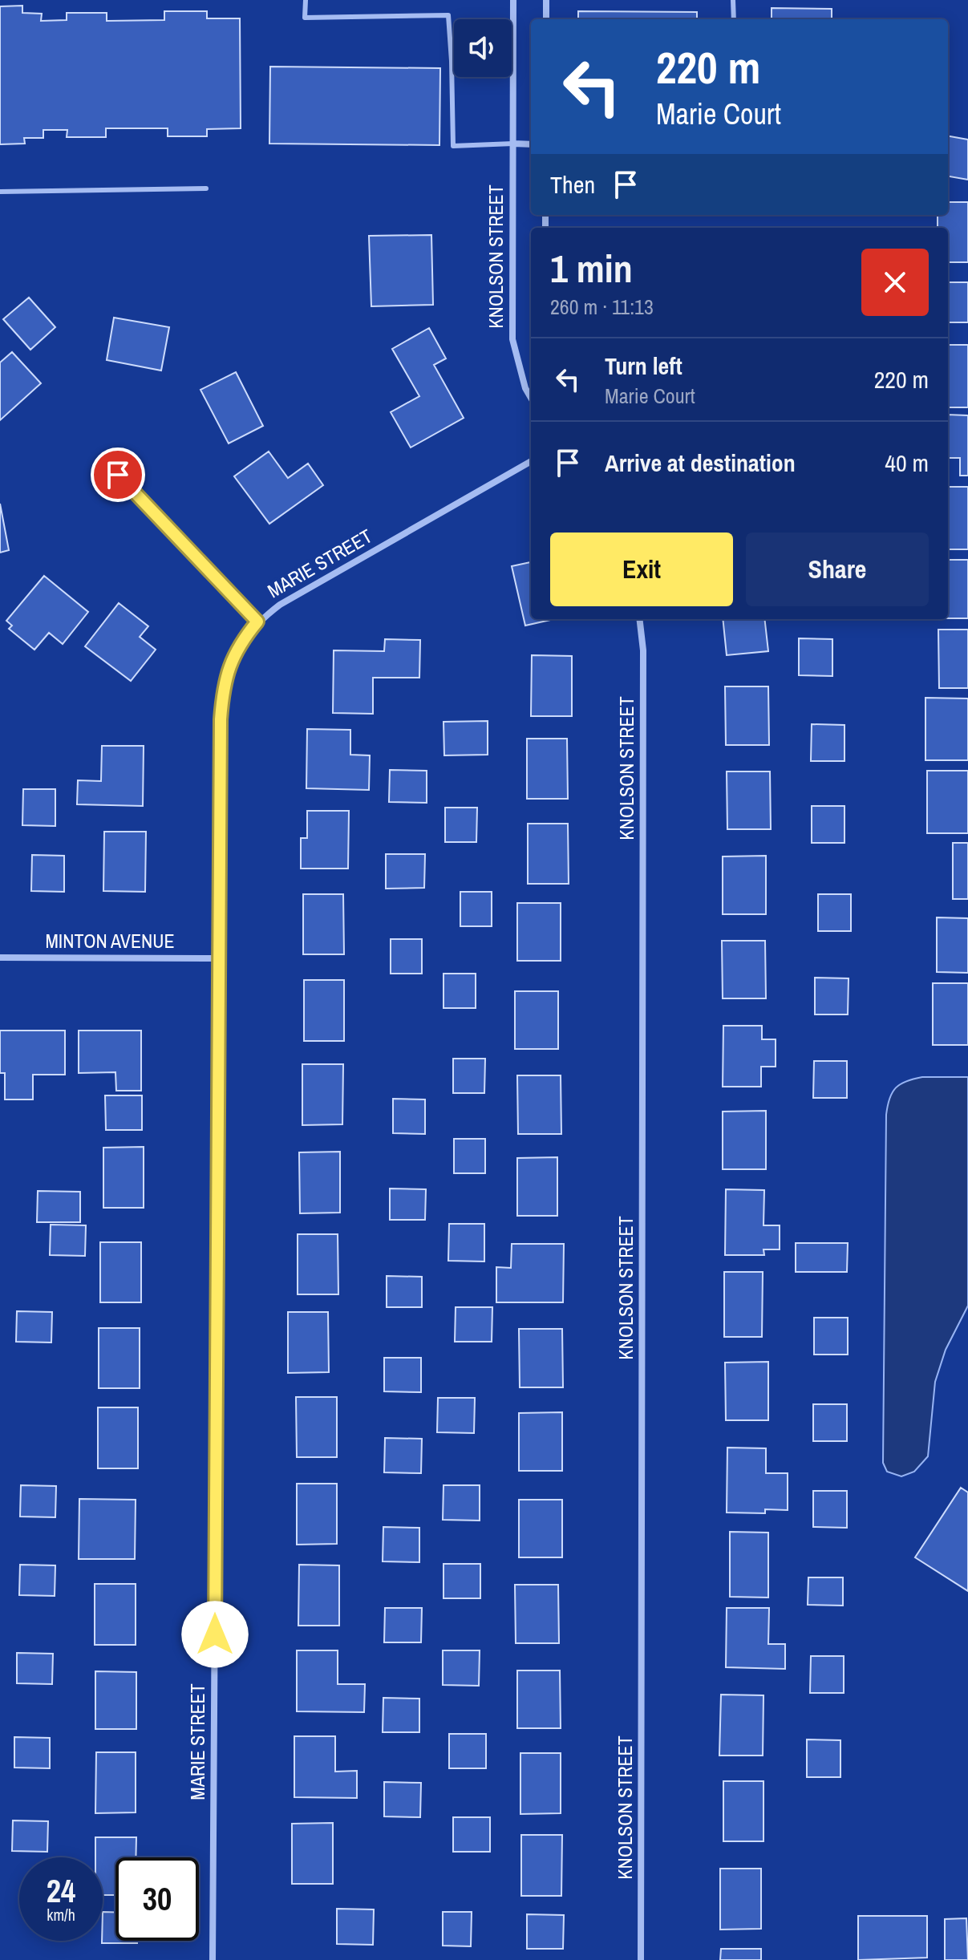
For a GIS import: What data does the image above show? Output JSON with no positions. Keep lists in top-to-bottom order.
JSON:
{
  "streets": {
    "street": ["KNOLSON STREET", "MARIE STREET", "MINTON AVENUE"]
  },
  "crossings": [
    ["MARIE STREET", "MINTON AVENUE"]
  ],
  "page": {
    "turn": ["220 m", "Marie Court"],
    "then": "Then",
    "heading": ["1 min", "260 m · 11:13"],
    "list": [
      {
        "name": "Turn left",
        "note": "Marie Court",
        "value": "220 m"
      },
      {
        "name": "Arrive at destination",
        "value": "40 m"
      }
    ],
    "buttons": ["Exit", "Share"],
    "speed": "24 km/h",
    "limit": "30"
  }
}
